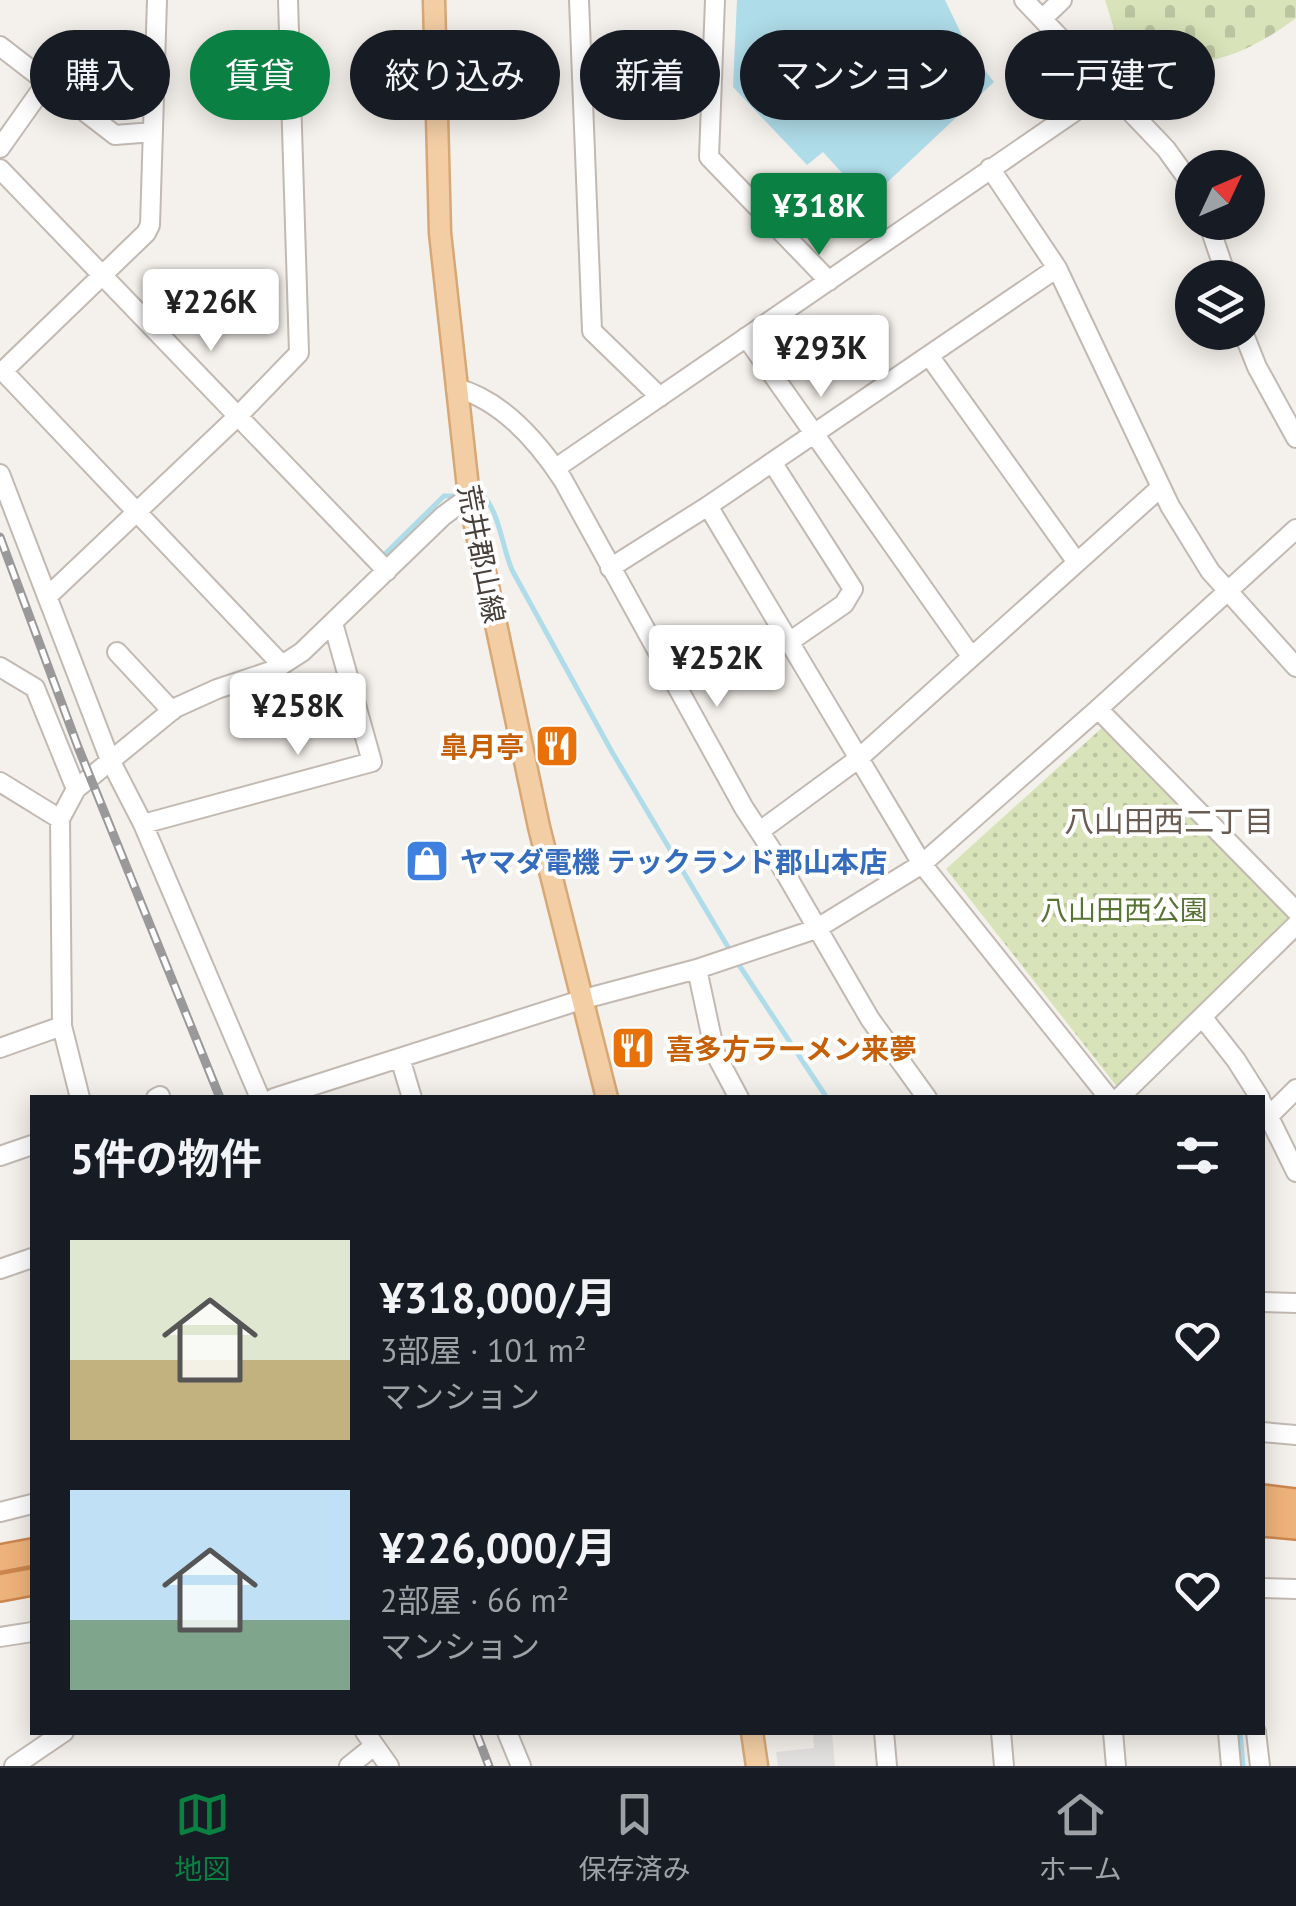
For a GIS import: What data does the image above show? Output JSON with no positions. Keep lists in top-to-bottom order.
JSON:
{
  "streets": {
    "main road": ["荒井郡山線"]
  },
  "districts": ["八山田西二丁目"],
  "parks": ["八山田西公園"],
  "places": {
    "restaurant": ["皐月亭", "喜多方ラーメン来夢"],
    "shop": ["ヤマダ電機 テックランド郡山本店"]
  },
  "north": "top right",
  "page": {
    "chip": [
      "購入",
      "賃貸",
      "絞り込み",
      "新着",
      "マンション",
      "一戸建て"
    ],
    "price": [
      "¥318K",
      "¥226K",
      "¥293K",
      "¥252K",
      "¥258K"
    ],
    "heading": "5件の物件",
    "list": [
      {
        "name": "¥318,000/月",
        "note": "3部屋 · 101 m² · マンション"
      },
      {
        "name": "¥226,000/月",
        "note": "2部屋 · 66 m² · マンション"
      }
    ],
    "tabs": ["地図", "保存済み", "ホーム"]
  }
}
